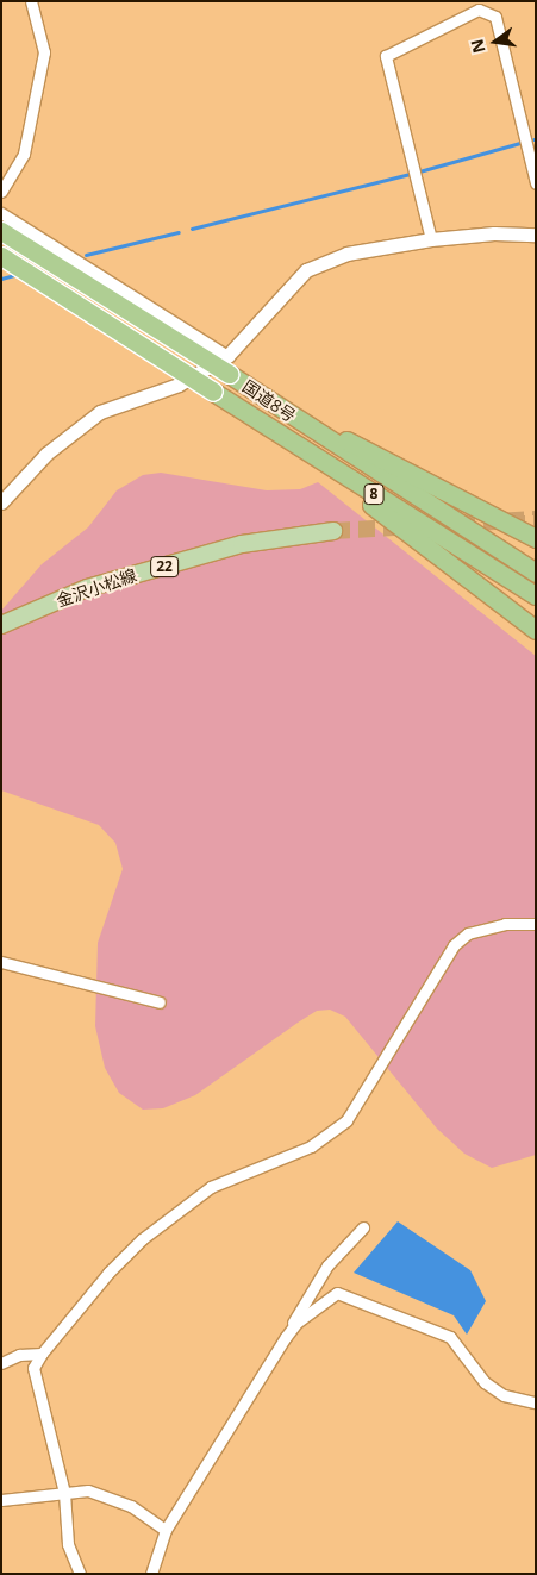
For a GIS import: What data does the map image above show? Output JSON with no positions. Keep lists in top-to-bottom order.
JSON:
{
  "streets": {
    "highway": ["国道8号", "8"],
    "main road": ["22", "金沢小松線"]
  },
  "crossings": [
    ["国道8号", "8"]
  ],
  "north": "left"
}
